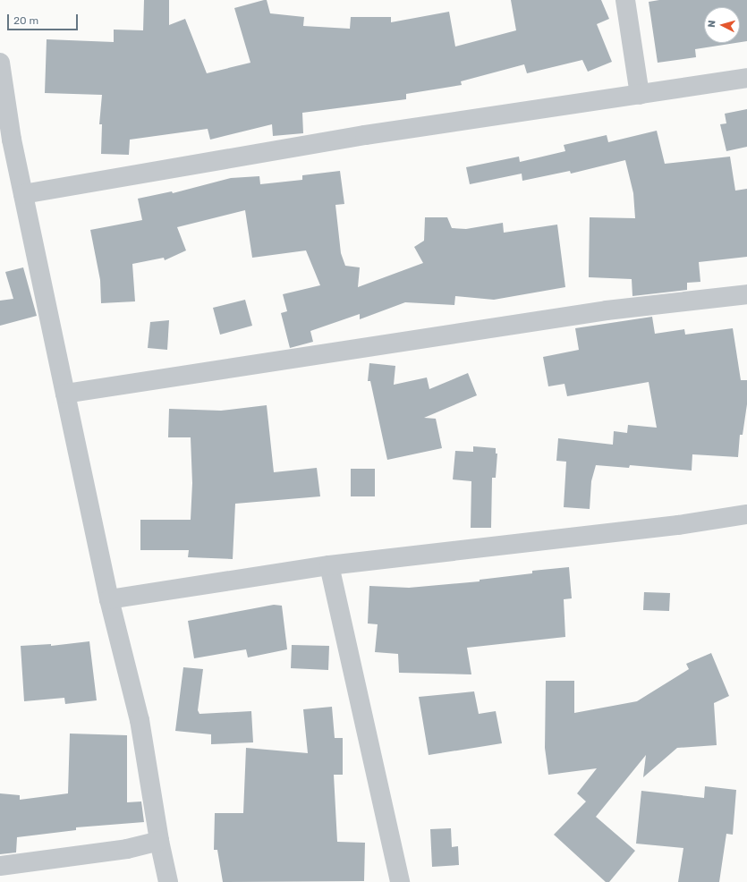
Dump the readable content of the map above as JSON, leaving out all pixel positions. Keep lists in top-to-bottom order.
{
  "scale_bar": "20 m",
  "north": "left"
}
